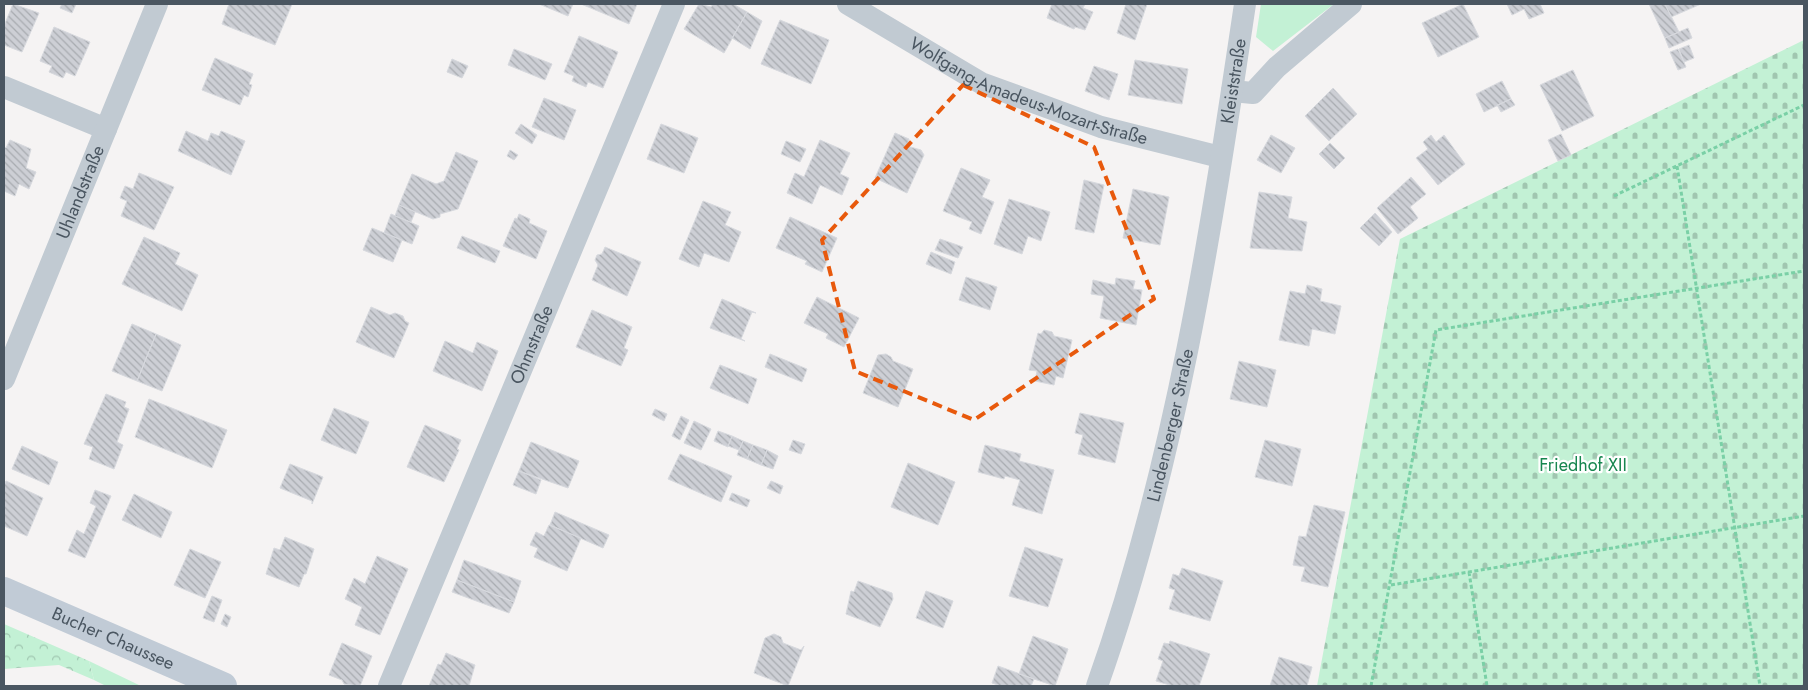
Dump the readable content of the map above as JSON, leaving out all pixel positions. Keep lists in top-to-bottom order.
{
  "streets": {
    "main road": ["Bucher Chaussee"],
    "street": [
      "Kleiststraße",
      "Wolfgang-Amadeus-Mozart-Straße",
      "Uhlandstraße",
      "Ohmstraße",
      "Lindenberger Straße"
    ]
  },
  "crossings": [
    ["Kleiststraße", "Wolfgang-Amadeus-Mozart-Straße"],
    ["Kleiststraße", "Lindenberger Straße"],
    ["Wolfgang-Amadeus-Mozart-Straße", "Lindenberger Straße"]
  ],
  "parks": ["Friedhof XII"]
}
